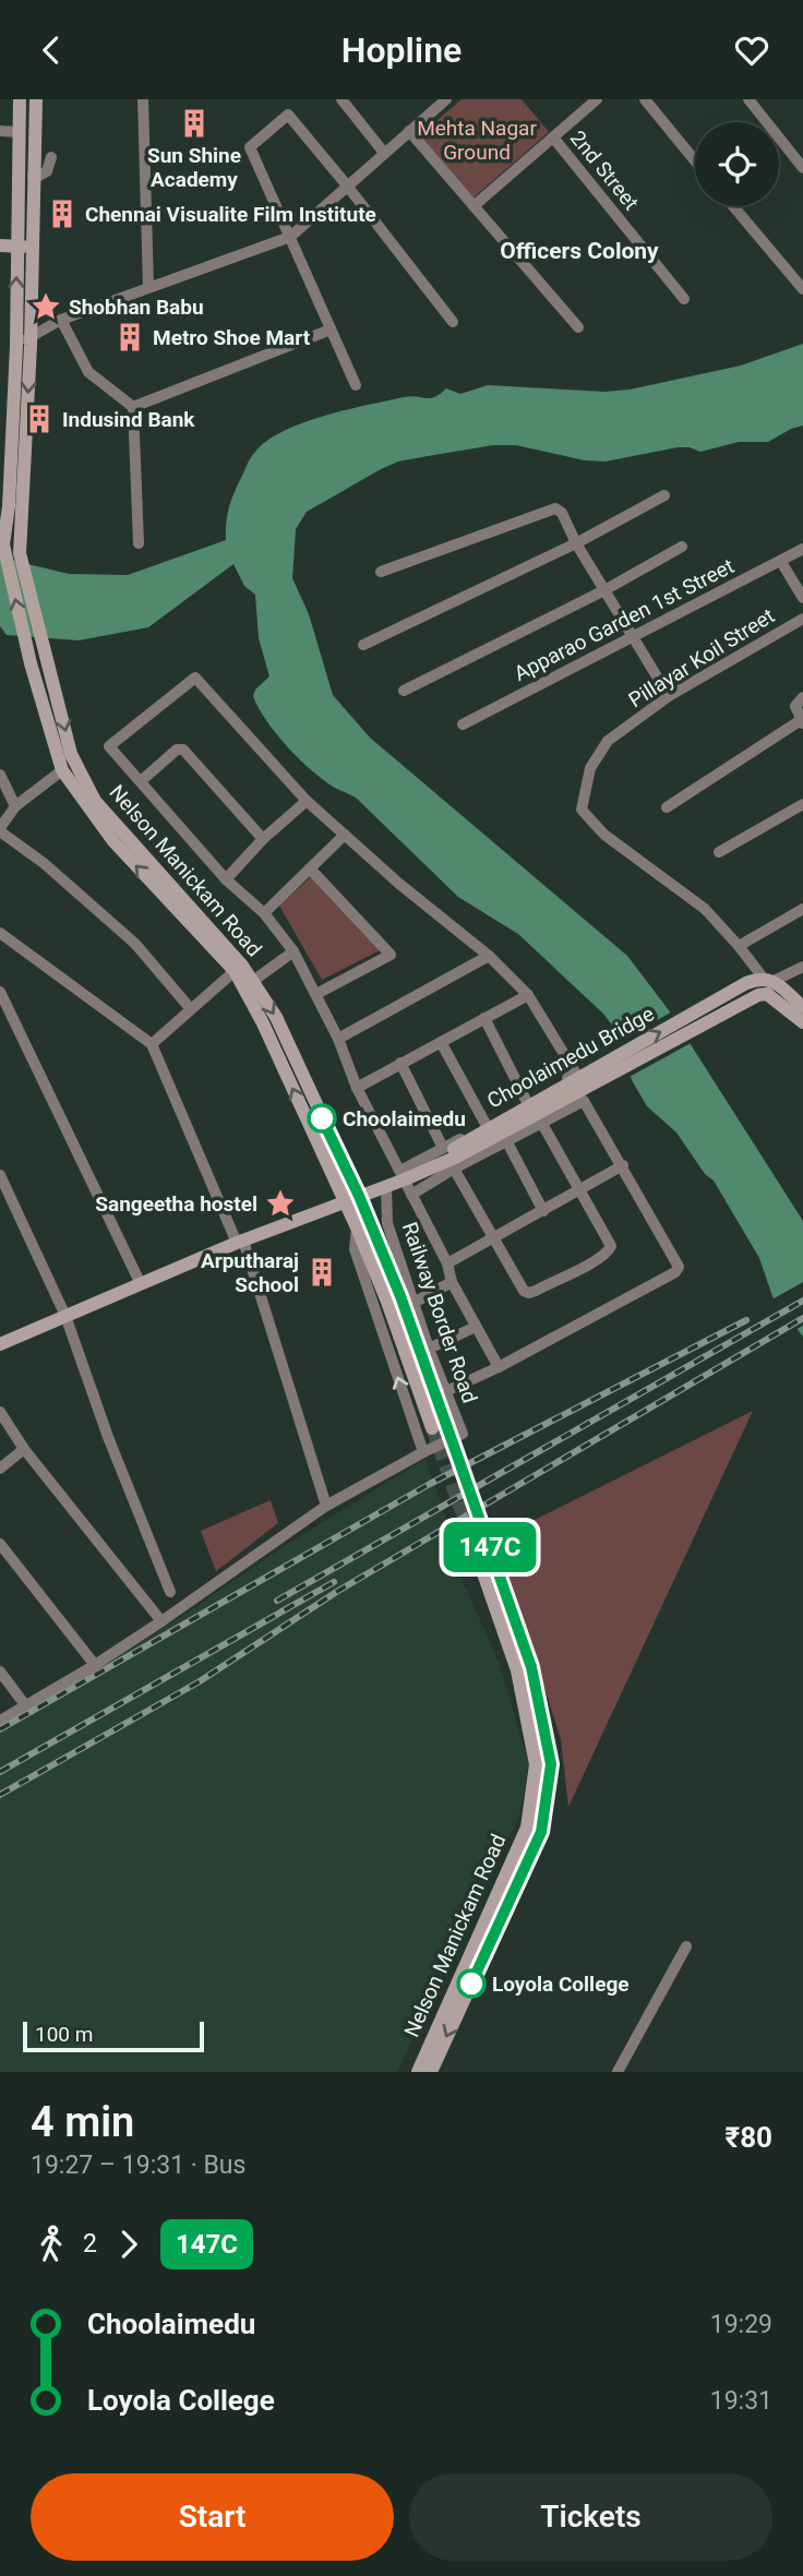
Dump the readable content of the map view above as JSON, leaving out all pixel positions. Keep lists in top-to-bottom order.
{
  "streets": {
    "main road": ["Nelson Manickam Road", "Choolaimedu Bridge"],
    "street": [
      "2nd Street",
      "Apparao Garden 1st Street",
      "Pillayar Koil Street",
      "Railway Border Road"
    ]
  },
  "crossings": [
    ["Nelson Manickam Road", "Choolaimedu Bridge"],
    ["Choolaimedu Bridge", "Railway Border Road"]
  ],
  "districts": ["Officers Colony"],
  "parks": ["Mehta Nagar Ground"],
  "places": {
    "building": [
      "Sun Shine Academy",
      "Chennai Visualite Film Institute",
      "Metro Shoe Mart",
      "Indusind Bank",
      "Arputharaj School"
    ],
    "place": ["Shobhan Babu", "Sangeetha hostel"],
    "other": ["Choolaimedu", "Loyola College"]
  },
  "lines": ["bus line 147C"],
  "scale_bar": "100 m",
  "page": {
    "header": "Hopline",
    "on_map": "147C",
    "scale": "100 m",
    "heading": ["4 min", "19:27 – 19:31 · Bus", "₹80"],
    "legs": ["2", "147C"],
    "list": [
      {
        "name": "Choolaimedu",
        "value": "19:29"
      },
      {
        "name": "Loyola College",
        "value": "19:31"
      }
    ],
    "buttons": ["Start", "Tickets"]
  }
}
